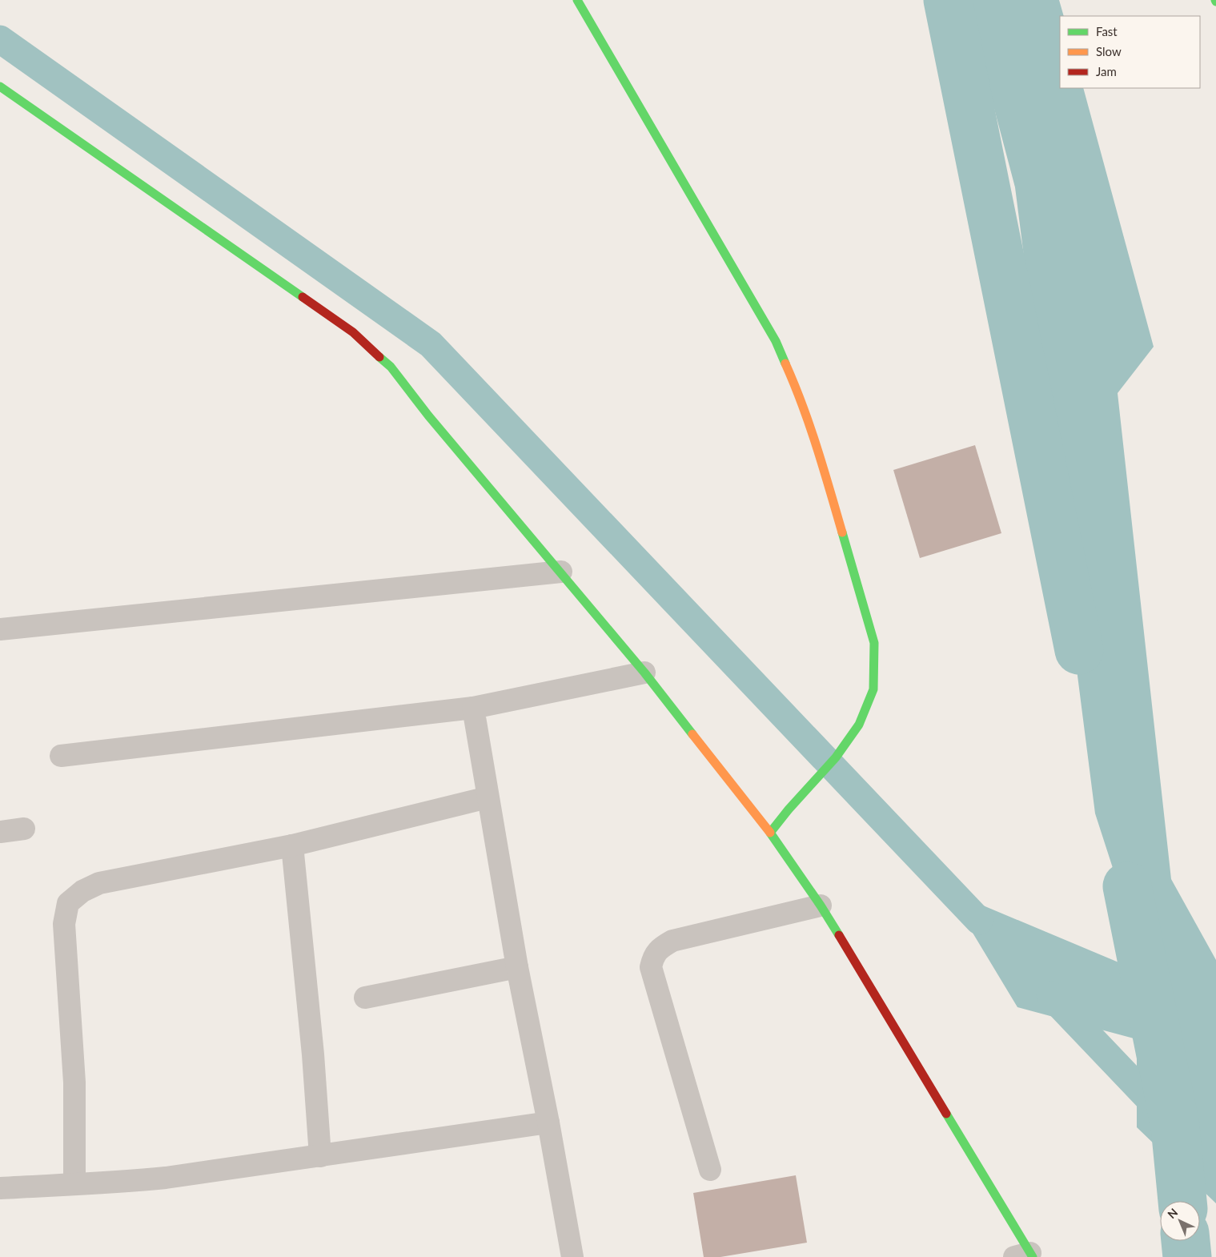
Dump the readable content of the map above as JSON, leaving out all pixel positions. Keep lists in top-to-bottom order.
{
  "legend": ["Fast", "Slow", "Jam"],
  "north": "top left"
}
